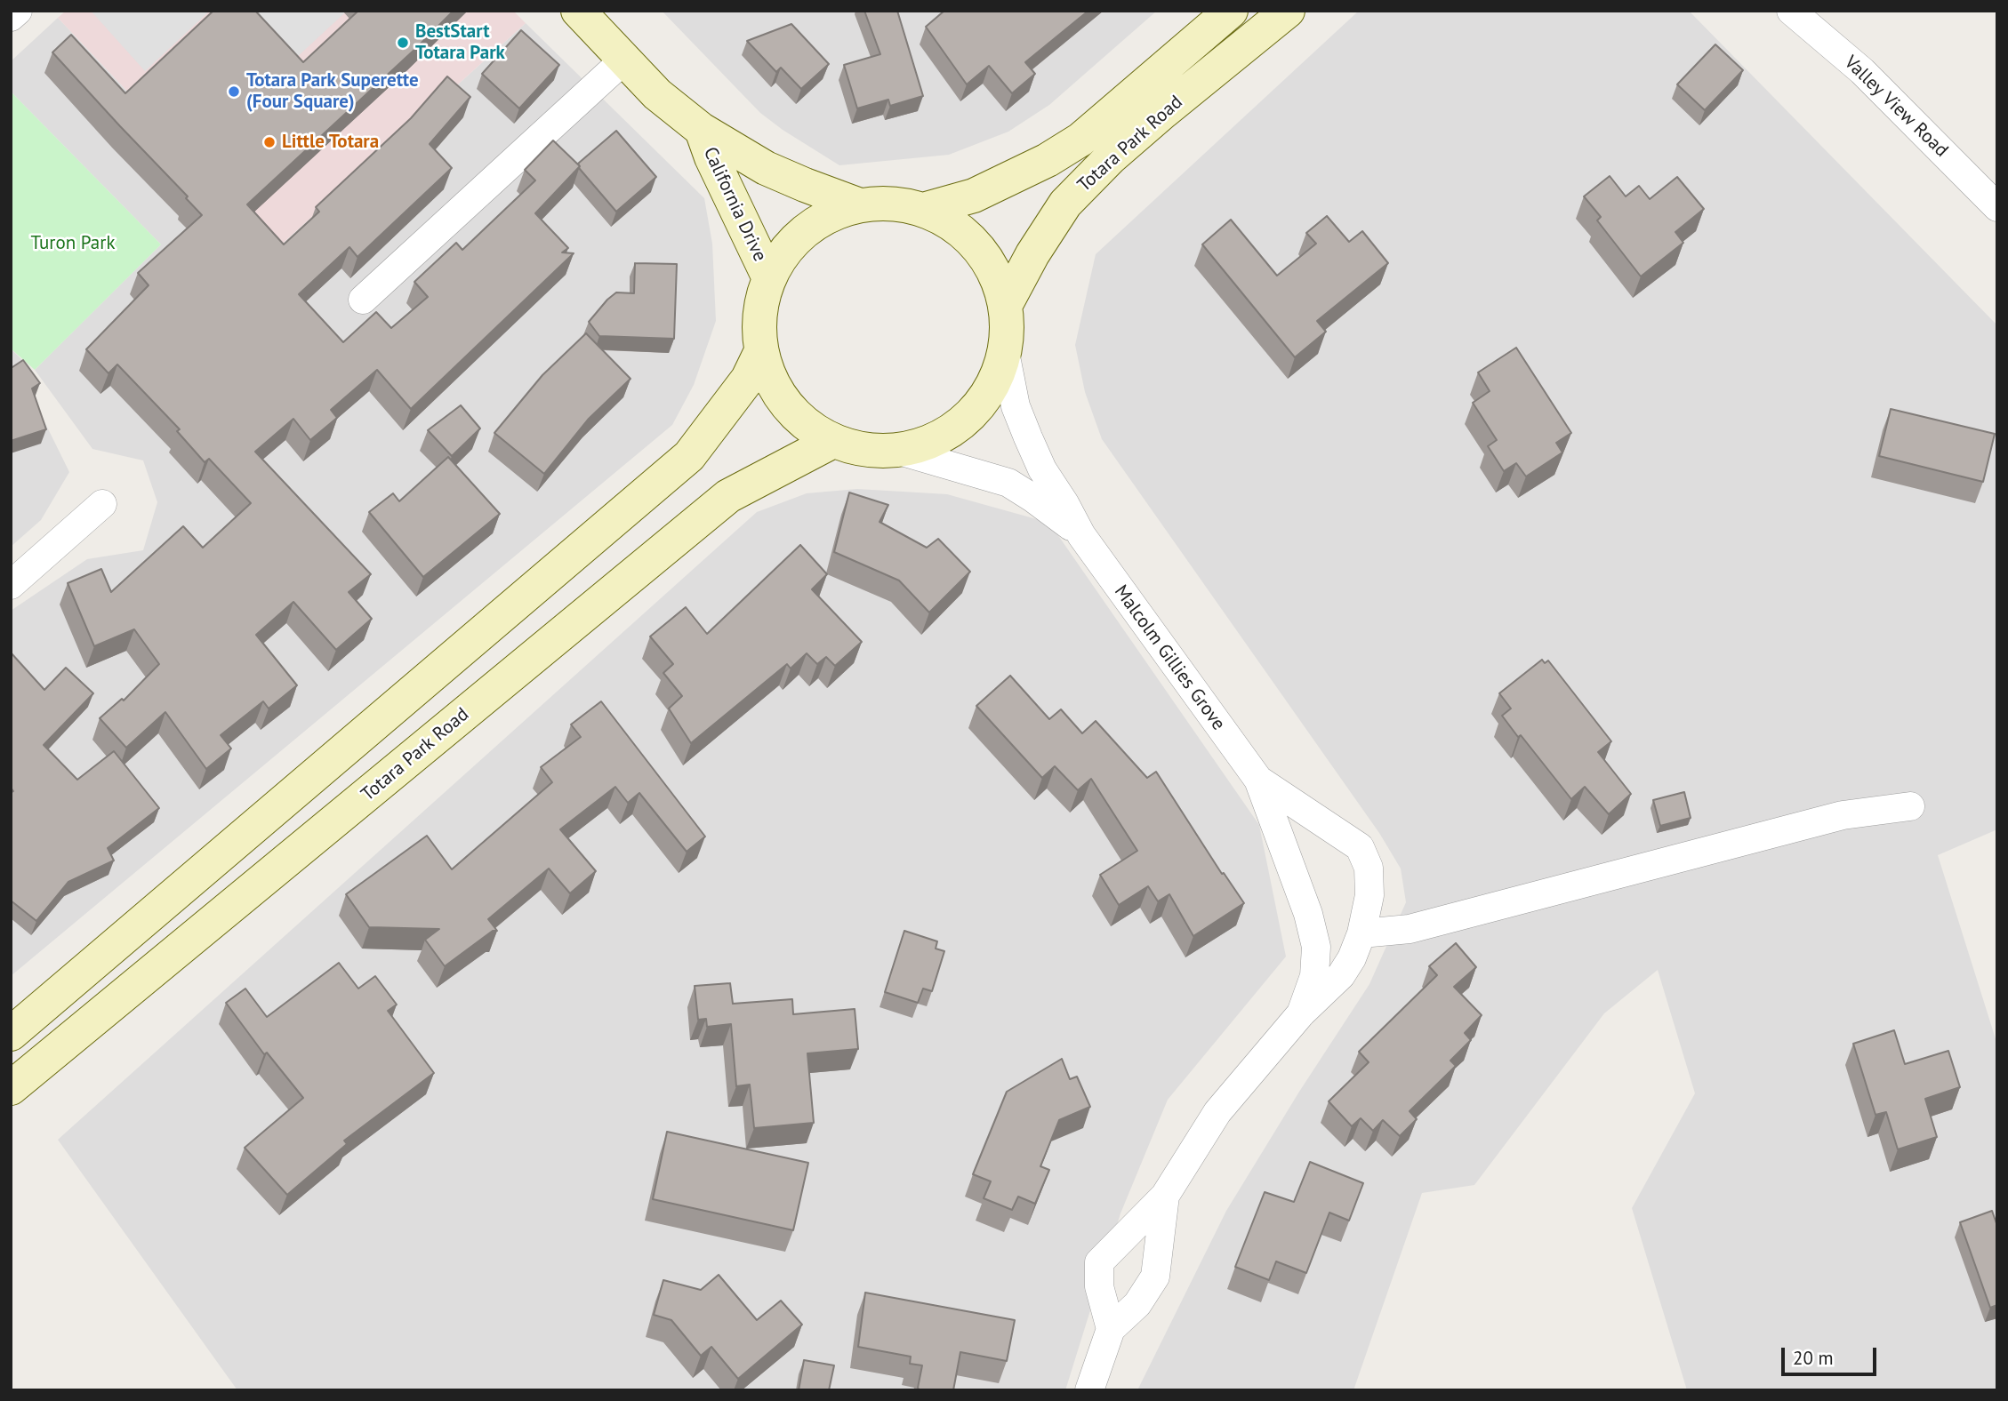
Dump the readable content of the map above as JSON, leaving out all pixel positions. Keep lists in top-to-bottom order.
{
  "streets": {
    "street": [
      "Valley View Road",
      "Totara Park Road",
      "California Drive",
      "Malcolm Gillies Grove"
    ]
  },
  "parks": ["Turon Park"],
  "places": ["BestStart Totara Park", "Totara Park Superette (Four Square)", "Little Totara"],
  "scale_bar": "20 m"
}
